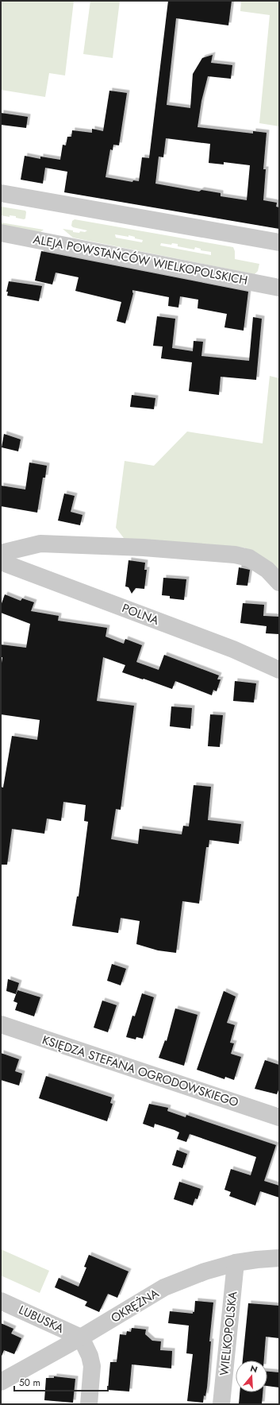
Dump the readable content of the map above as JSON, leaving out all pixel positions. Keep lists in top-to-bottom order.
{
  "streets": {
    "street": [
      "ALEJA POWSTAŃCÓW WIELKOPOLSKICH",
      "POLNA",
      "KSIĘDZA STEFANA OGRODOWSKIEGO",
      "OKRĘŻNA",
      "LUBUSKA",
      "WIELKOPOLSKA"
    ]
  },
  "crossings": [
    ["OKRĘŻNA", "LUBUSKA"],
    ["OKRĘŻNA", "WIELKOPOLSKA"]
  ],
  "scale_bar": "50 m",
  "north": "top"
}
